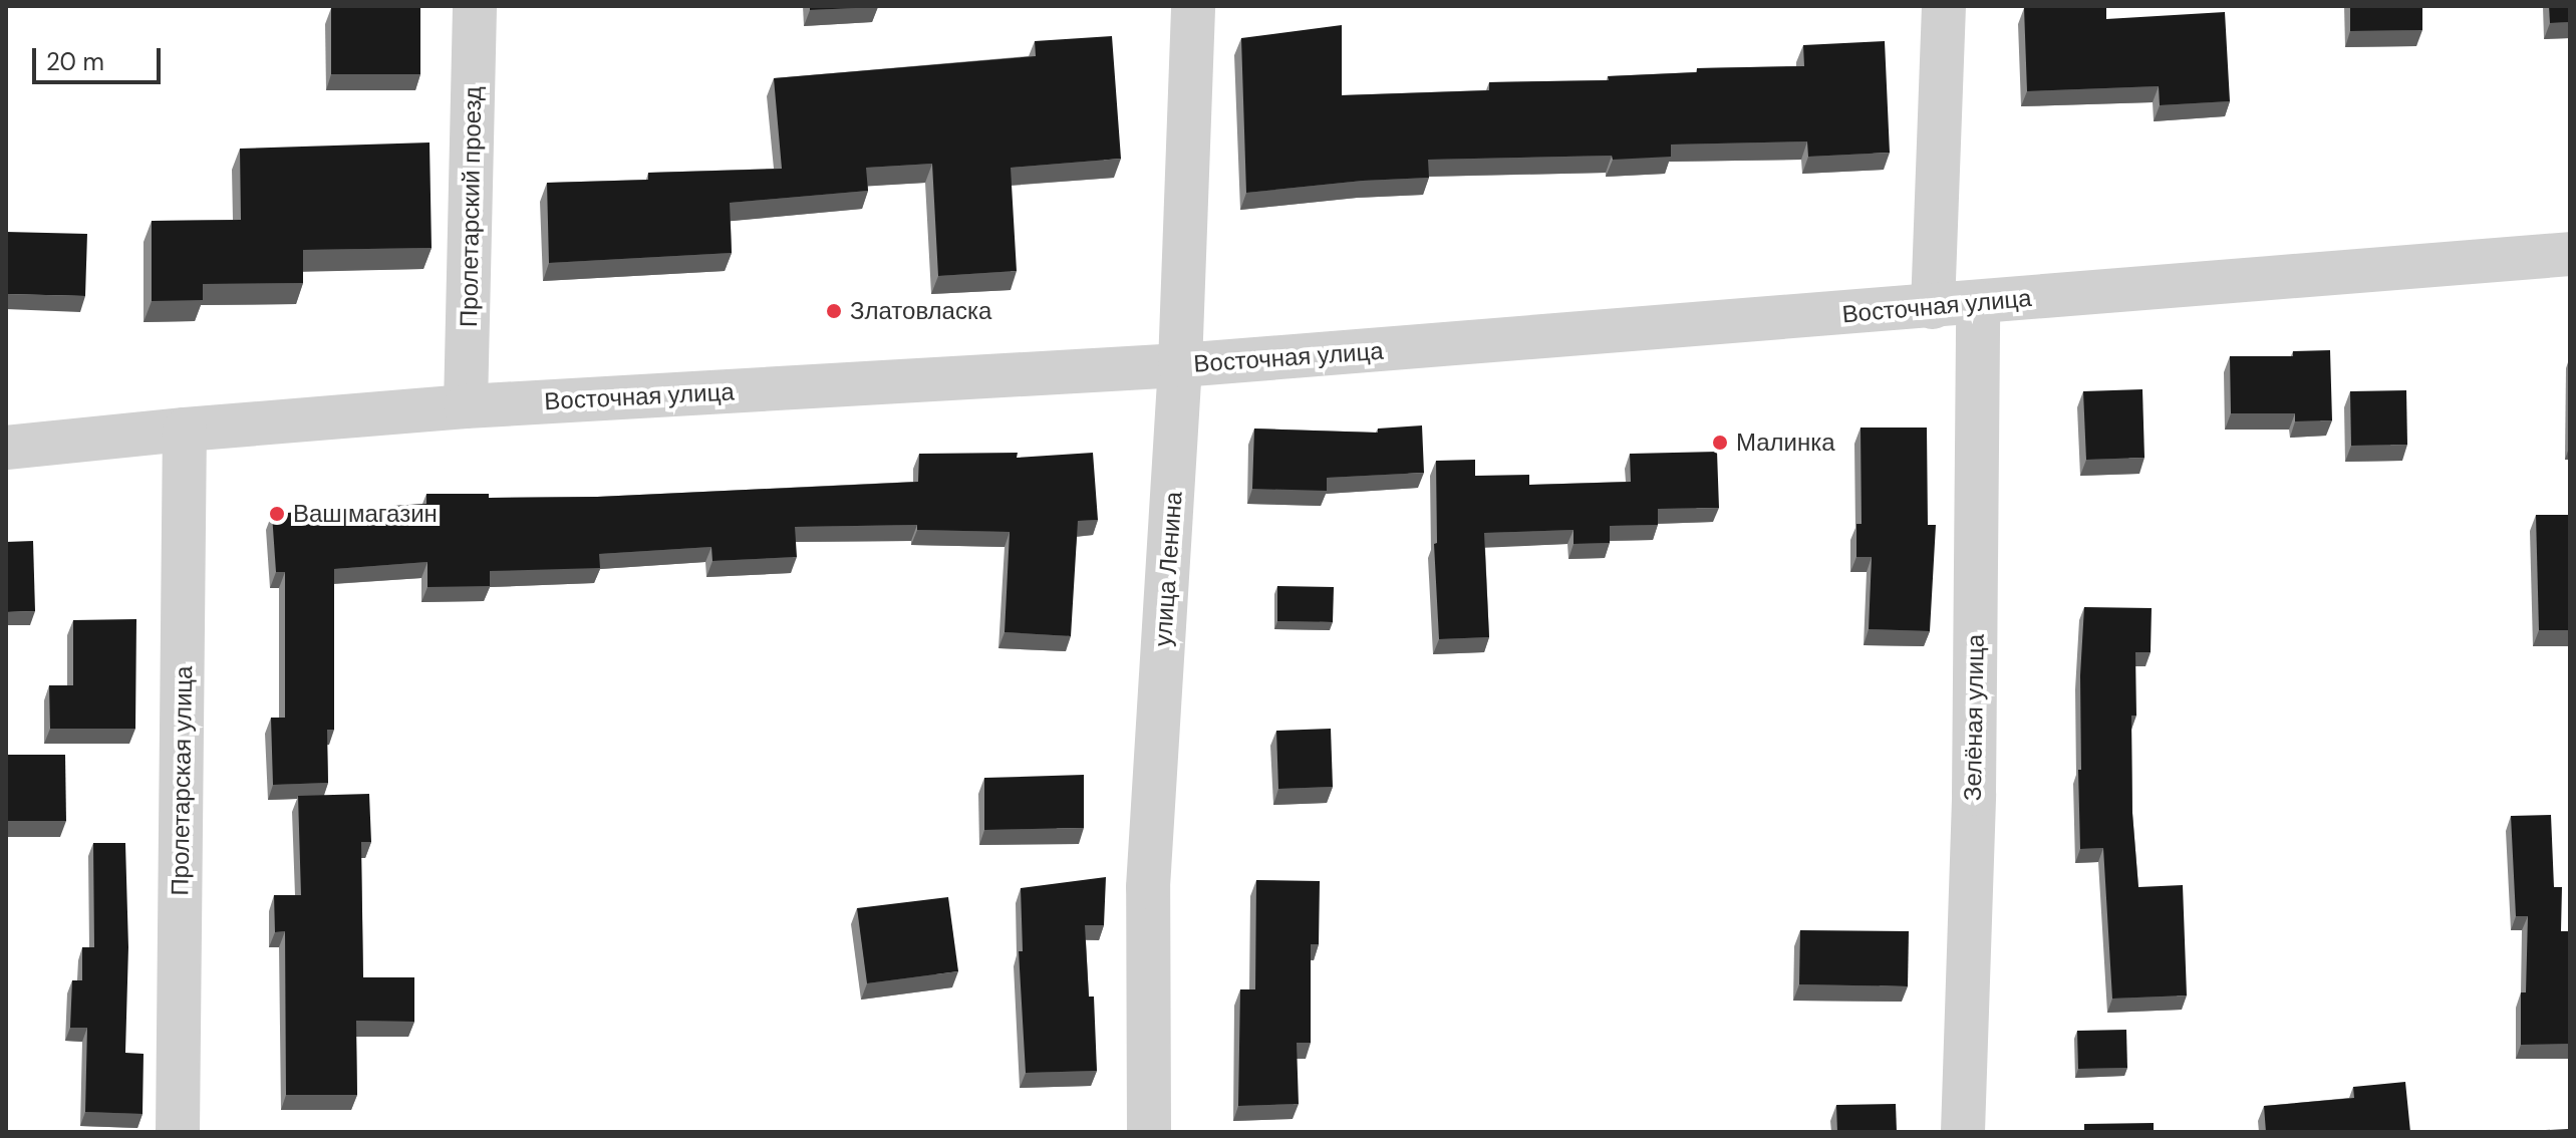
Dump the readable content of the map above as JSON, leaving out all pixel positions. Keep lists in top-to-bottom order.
{
  "streets": {
    "street": [
      "Пролетарский проезд",
      "Восточная улица",
      "улица Ленина",
      "Зелёная улица",
      "Пролетарская улица"
    ]
  },
  "crossings": [
    ["Пролетарский проезд", "Восточная улица"],
    ["Восточная улица", "улица Ленина"],
    ["Восточная улица", "Зелёная улица"],
    ["Восточная улица", "Пролетарская улица"]
  ],
  "places": ["Златовласка", "Малинка", "Ваш магазин"],
  "scale_bar": "20 m"
}
